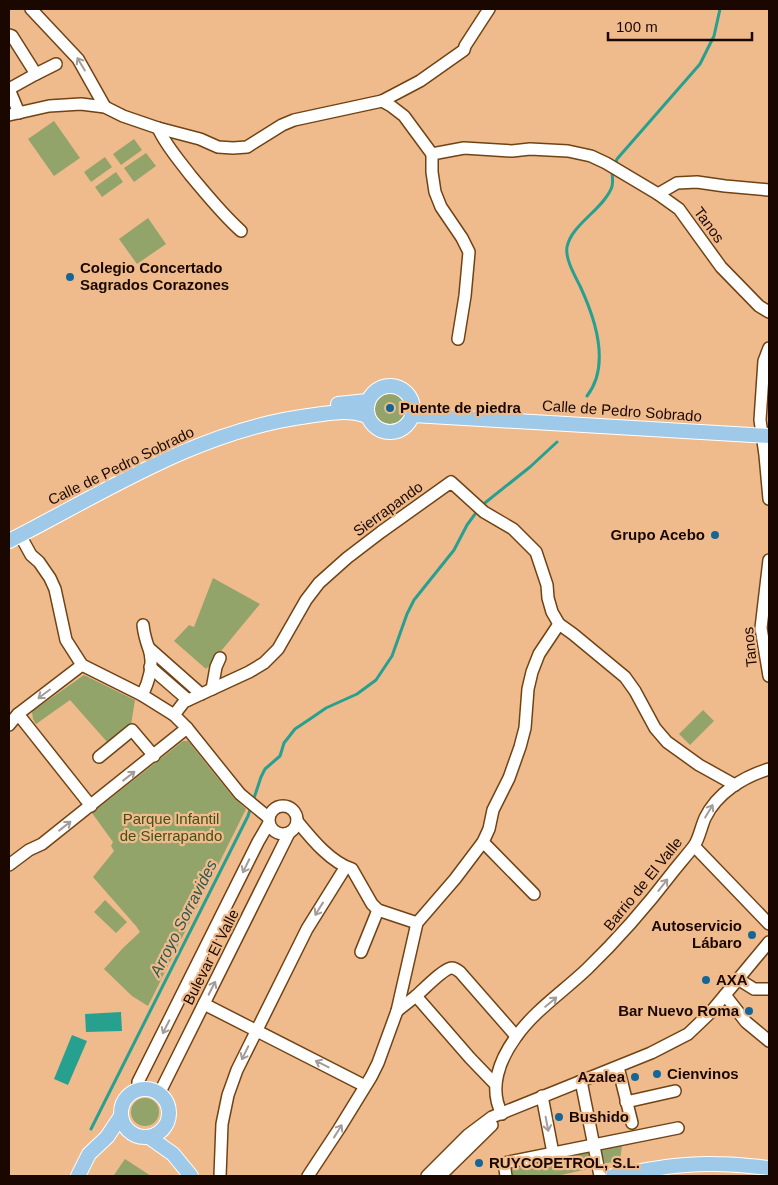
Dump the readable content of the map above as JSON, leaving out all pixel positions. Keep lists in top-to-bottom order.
{
  "streets": {
    "main road": ["Calle de Pedro Sobrado"],
    "street": [
      "Tanos",
      "Sierrapando",
      "Barrio de El Valle",
      "Bulevar El Valle"
    ]
  },
  "one_way": ["Barrio de El Valle"],
  "water": ["Arroyo Sorravides"],
  "parks": ["Parque Infantil de Sierrapando"],
  "places": [
    "Colegio Concertado Sagrados Corazones",
    "Puente de piedra",
    "Grupo Acebo",
    "Autoservicio Lábaro",
    "AXA",
    "Bar Nuevo Roma",
    "Cienvinos",
    "Azalea",
    "Bushido",
    "RUYCOPETROL, S.L."
  ],
  "scale_bar": "100 m"
}
